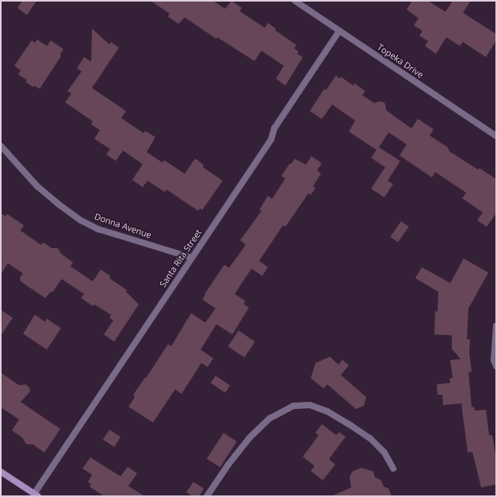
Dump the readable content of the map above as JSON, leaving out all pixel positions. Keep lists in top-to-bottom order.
{
  "streets": {
    "street": ["Topeka Drive", "Donna Avenue", "Santa Rita Street"]
  },
  "crossings": [
    ["Topeka Drive", "Santa Rita Street"],
    ["Donna Avenue", "Santa Rita Street"]
  ]
}
